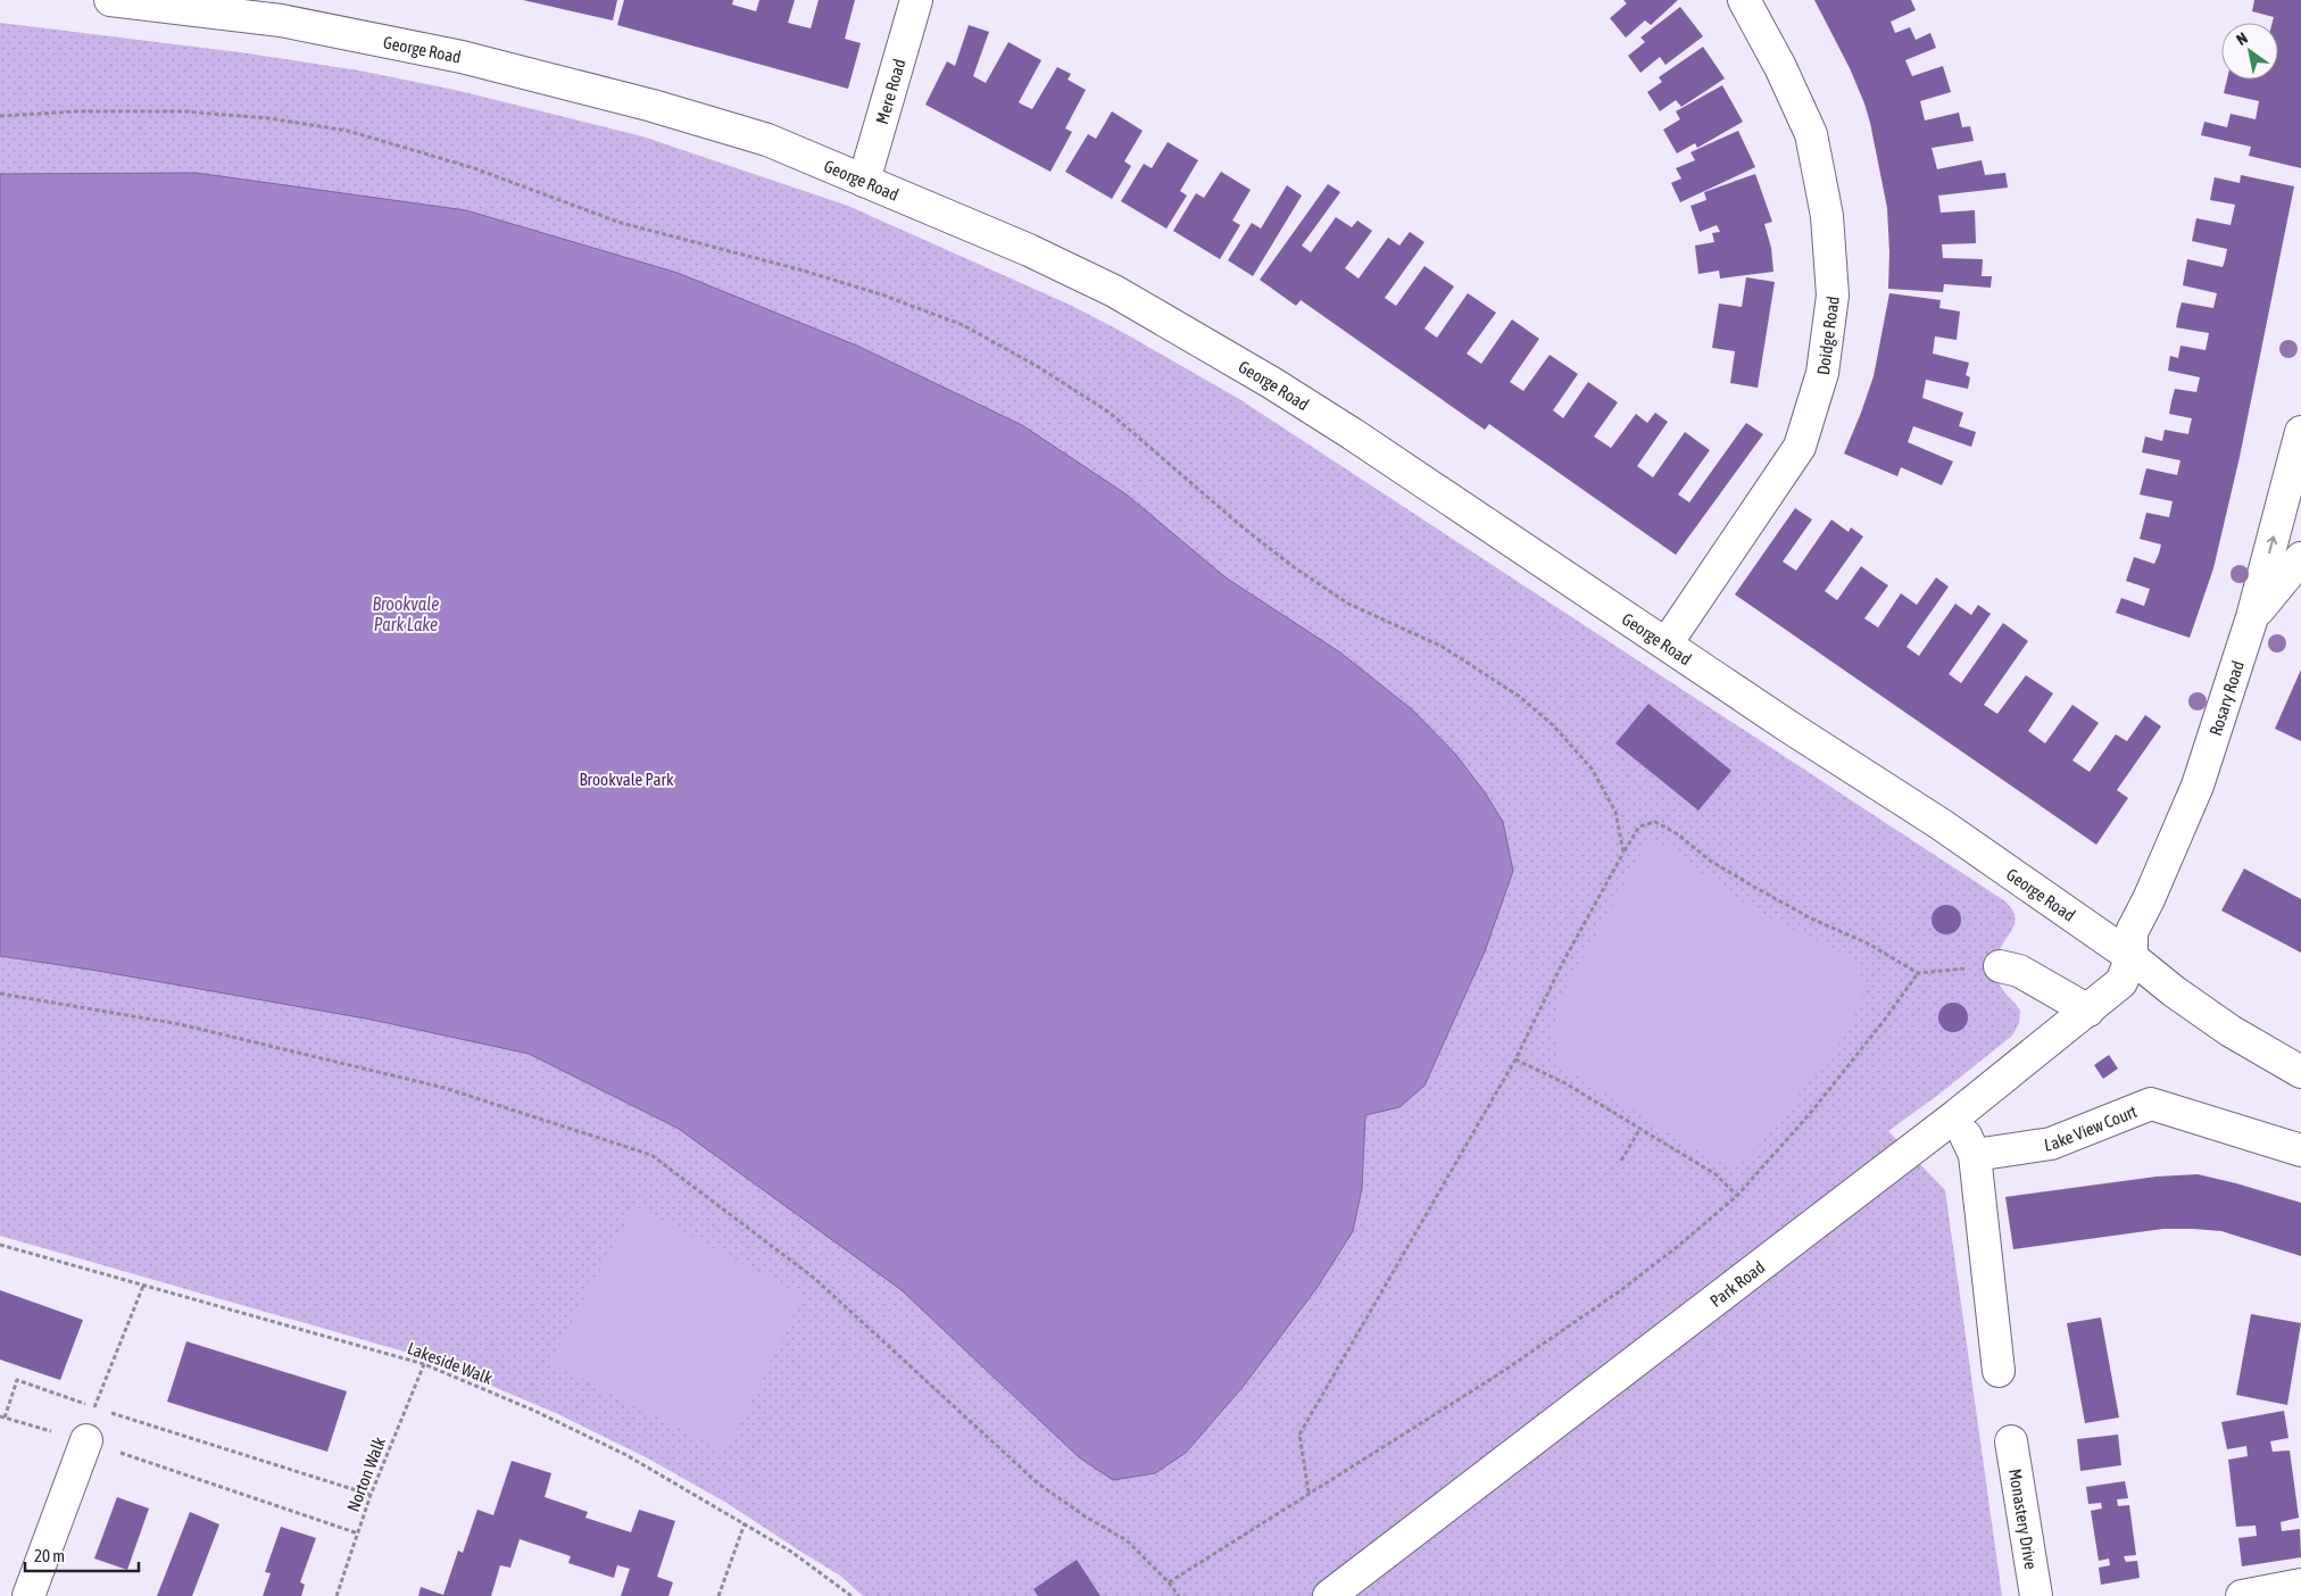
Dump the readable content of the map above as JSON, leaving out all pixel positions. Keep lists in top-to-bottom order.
{
  "streets": {
    "street": [
      "George Road",
      "Mere Road",
      "Doidge Road",
      "Rosary Road",
      "Lake View Court",
      "Park Road",
      "Monastery Drive"
    ],
    "path": ["Lakeside Walk", "Norton Walk"]
  },
  "crossings": [
    ["George Road", "Mere Road"],
    ["George Road", "Doidge Road"],
    ["George Road", "Rosary Road"],
    ["George Road", "Park Road"],
    ["Rosary Road", "Park Road"],
    ["Lakeside Walk", "Norton Walk"]
  ],
  "water": ["Brookvale Park Lake"],
  "parks": ["Brookvale Park"],
  "scale_bar": "20 m",
  "north": "top left"
}
